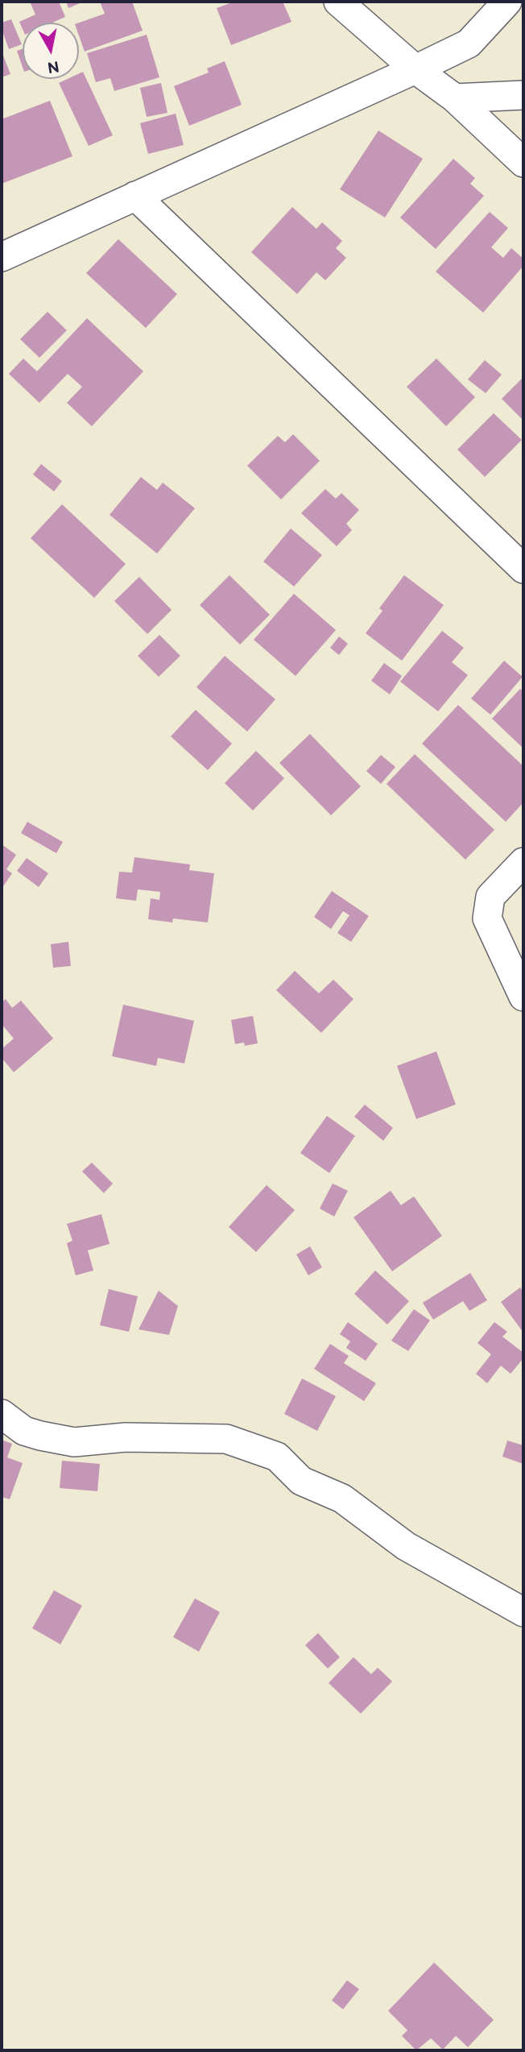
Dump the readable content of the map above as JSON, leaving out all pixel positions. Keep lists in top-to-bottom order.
{
  "north": "bottom"
}
